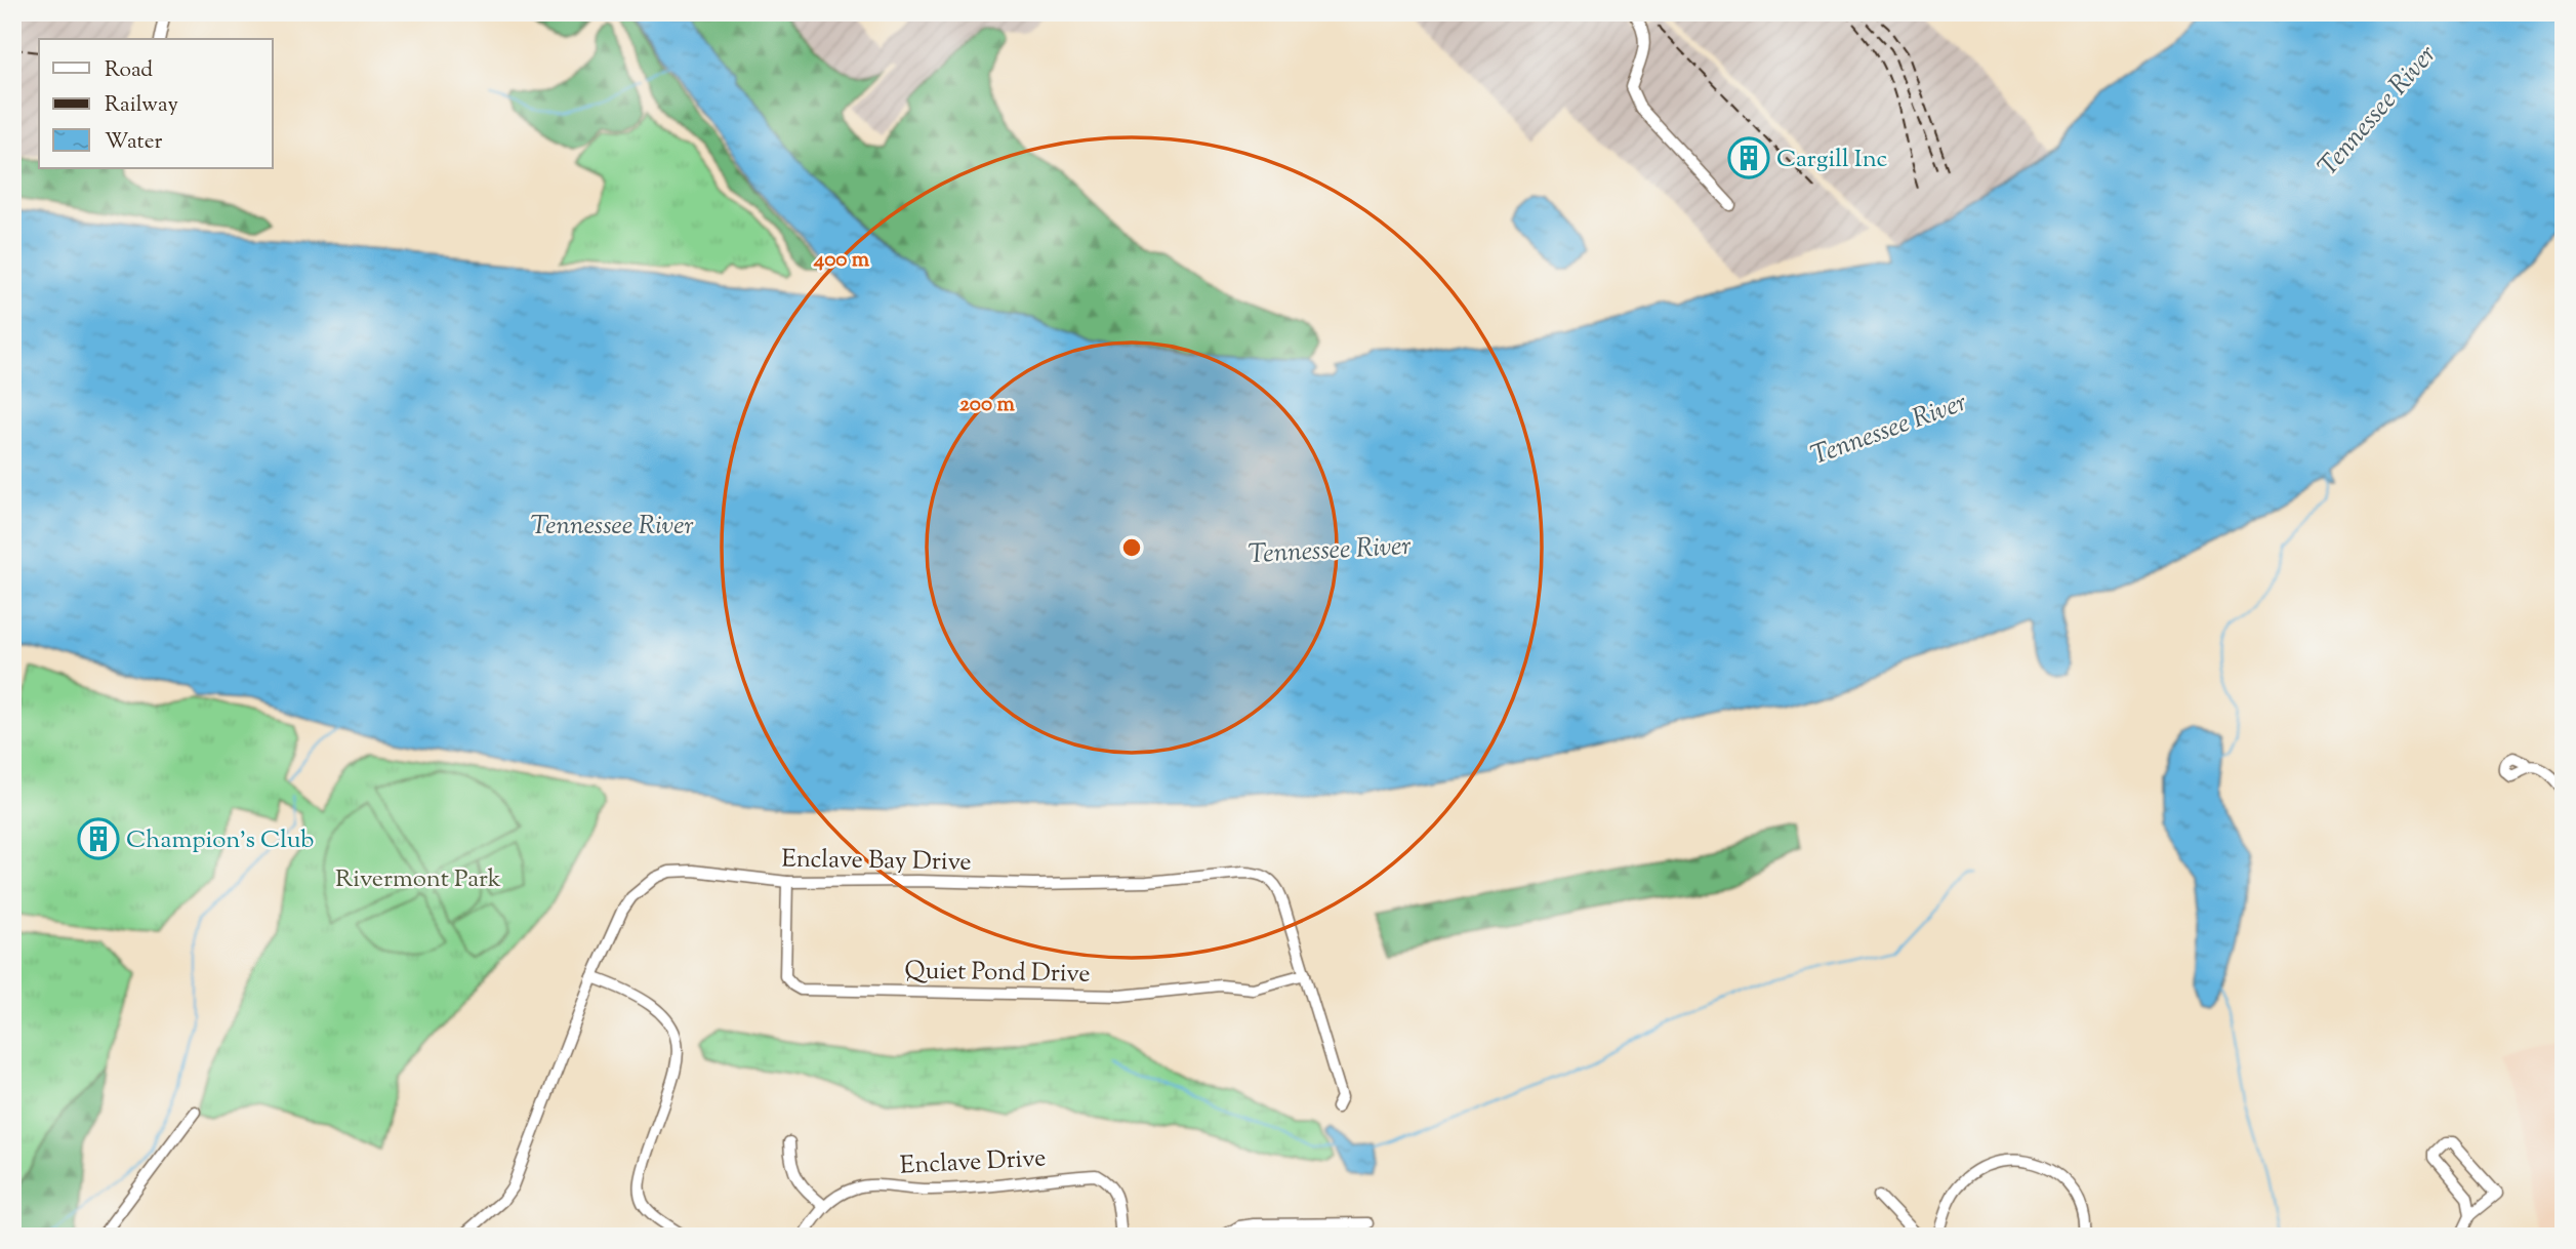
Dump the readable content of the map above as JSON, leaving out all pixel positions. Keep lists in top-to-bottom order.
{
  "streets": {
    "street": ["Enclave Bay Drive", "Quiet Pond Drive", "Enclave Drive"]
  },
  "crossings": [
    ["Enclave Bay Drive", "Quiet Pond Drive"]
  ],
  "water": ["Tennessee River"],
  "parks": ["Rivermont Park"],
  "places": {
    "building": ["Cargill Inc", "Champion's Club"]
  },
  "legend": ["Road", "Railway", "Water"],
  "rings": ["400 m", "200 m"]
}
